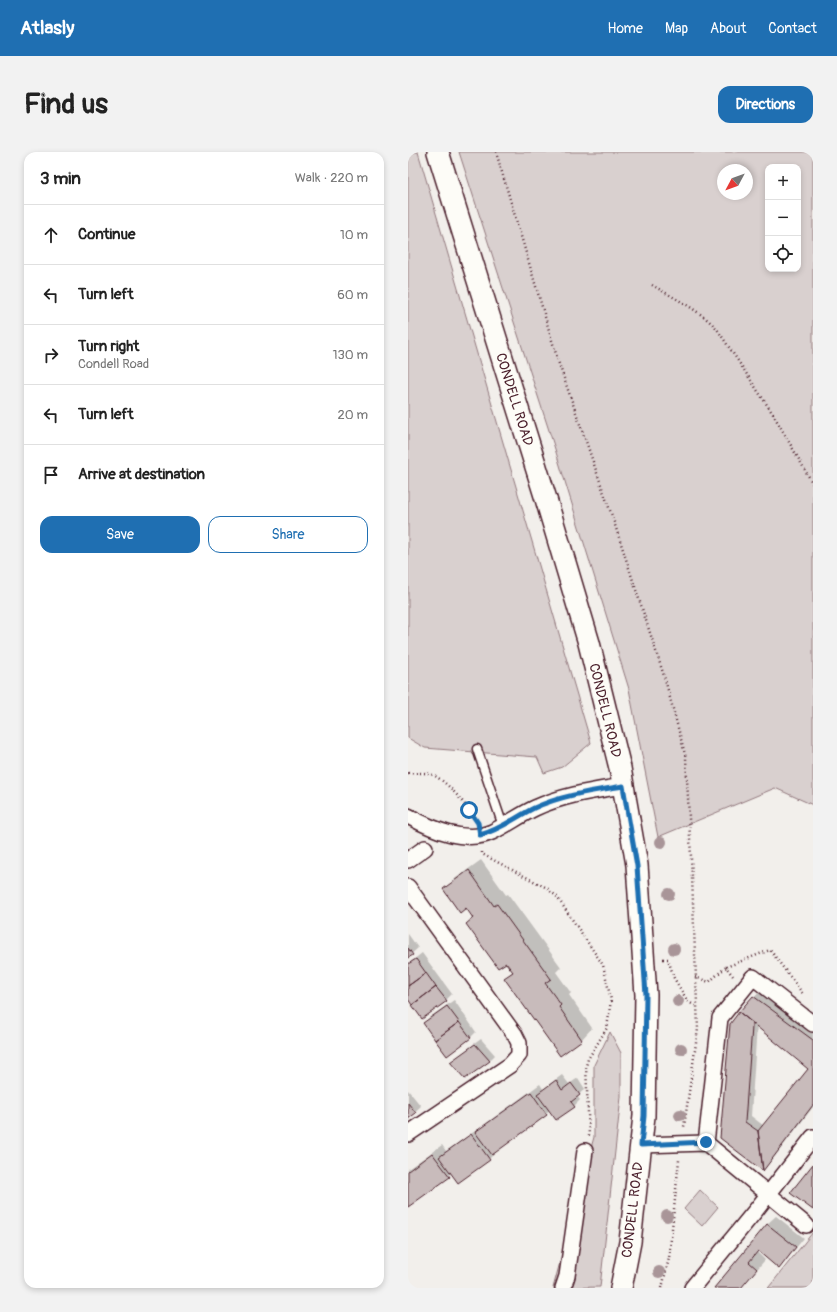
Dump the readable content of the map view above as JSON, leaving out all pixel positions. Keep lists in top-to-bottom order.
{
  "streets": {
    "main road": ["CONDELL ROAD"]
  },
  "north": "bottom left",
  "page": {
    "header": "Atlasly",
    "nav": [
      "Home",
      "Map",
      "About",
      "Contact"
    ],
    "buttons": [
      "Directions",
      ["Save", "Share"]
    ],
    "title": "Find us",
    "heading": ["3 min", "Walk · 220 m"],
    "map_buttons": ["+", "−"],
    "list": [
      ["Continue", "10 m"],
      ["Turn left", "60 m"],
      ["Turn right", "Condell Road", "130 m"],
      ["Turn left", "20 m"],
      "Arrive at destination"
    ]
  }
}
